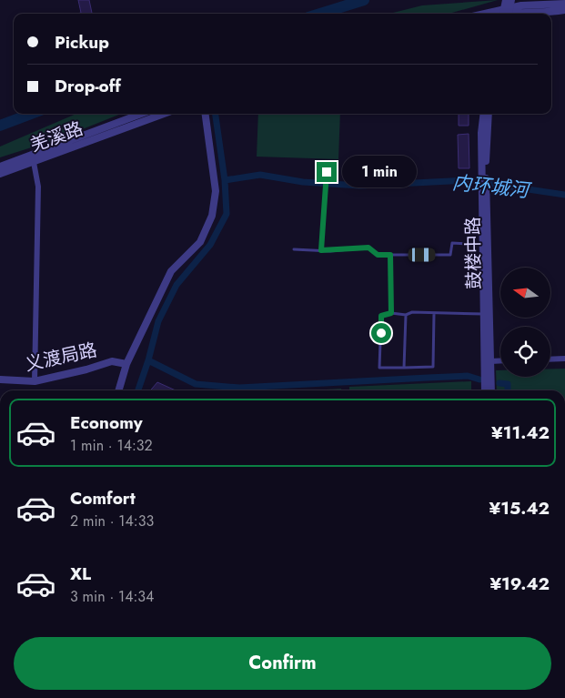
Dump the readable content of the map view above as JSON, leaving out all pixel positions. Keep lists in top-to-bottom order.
{
  "streets": {
    "street": ["羌溪路", "鼓楼中路", "义渡局路"]
  },
  "water": ["内环城河"],
  "north": "left",
  "page": {
    "banner": ["Pickup", "Drop-off"],
    "bubble": "1 min",
    "list": [
      {
        "name": "Economy",
        "note": "1 min · 14:32",
        "value": "¥11.42"
      },
      {
        "name": "Comfort",
        "note": "2 min · 14:33",
        "value": "¥15.42"
      },
      {
        "name": "XL",
        "note": "3 min · 14:34",
        "value": "¥19.42"
      }
    ],
    "buttons": "Confirm"
  }
}
